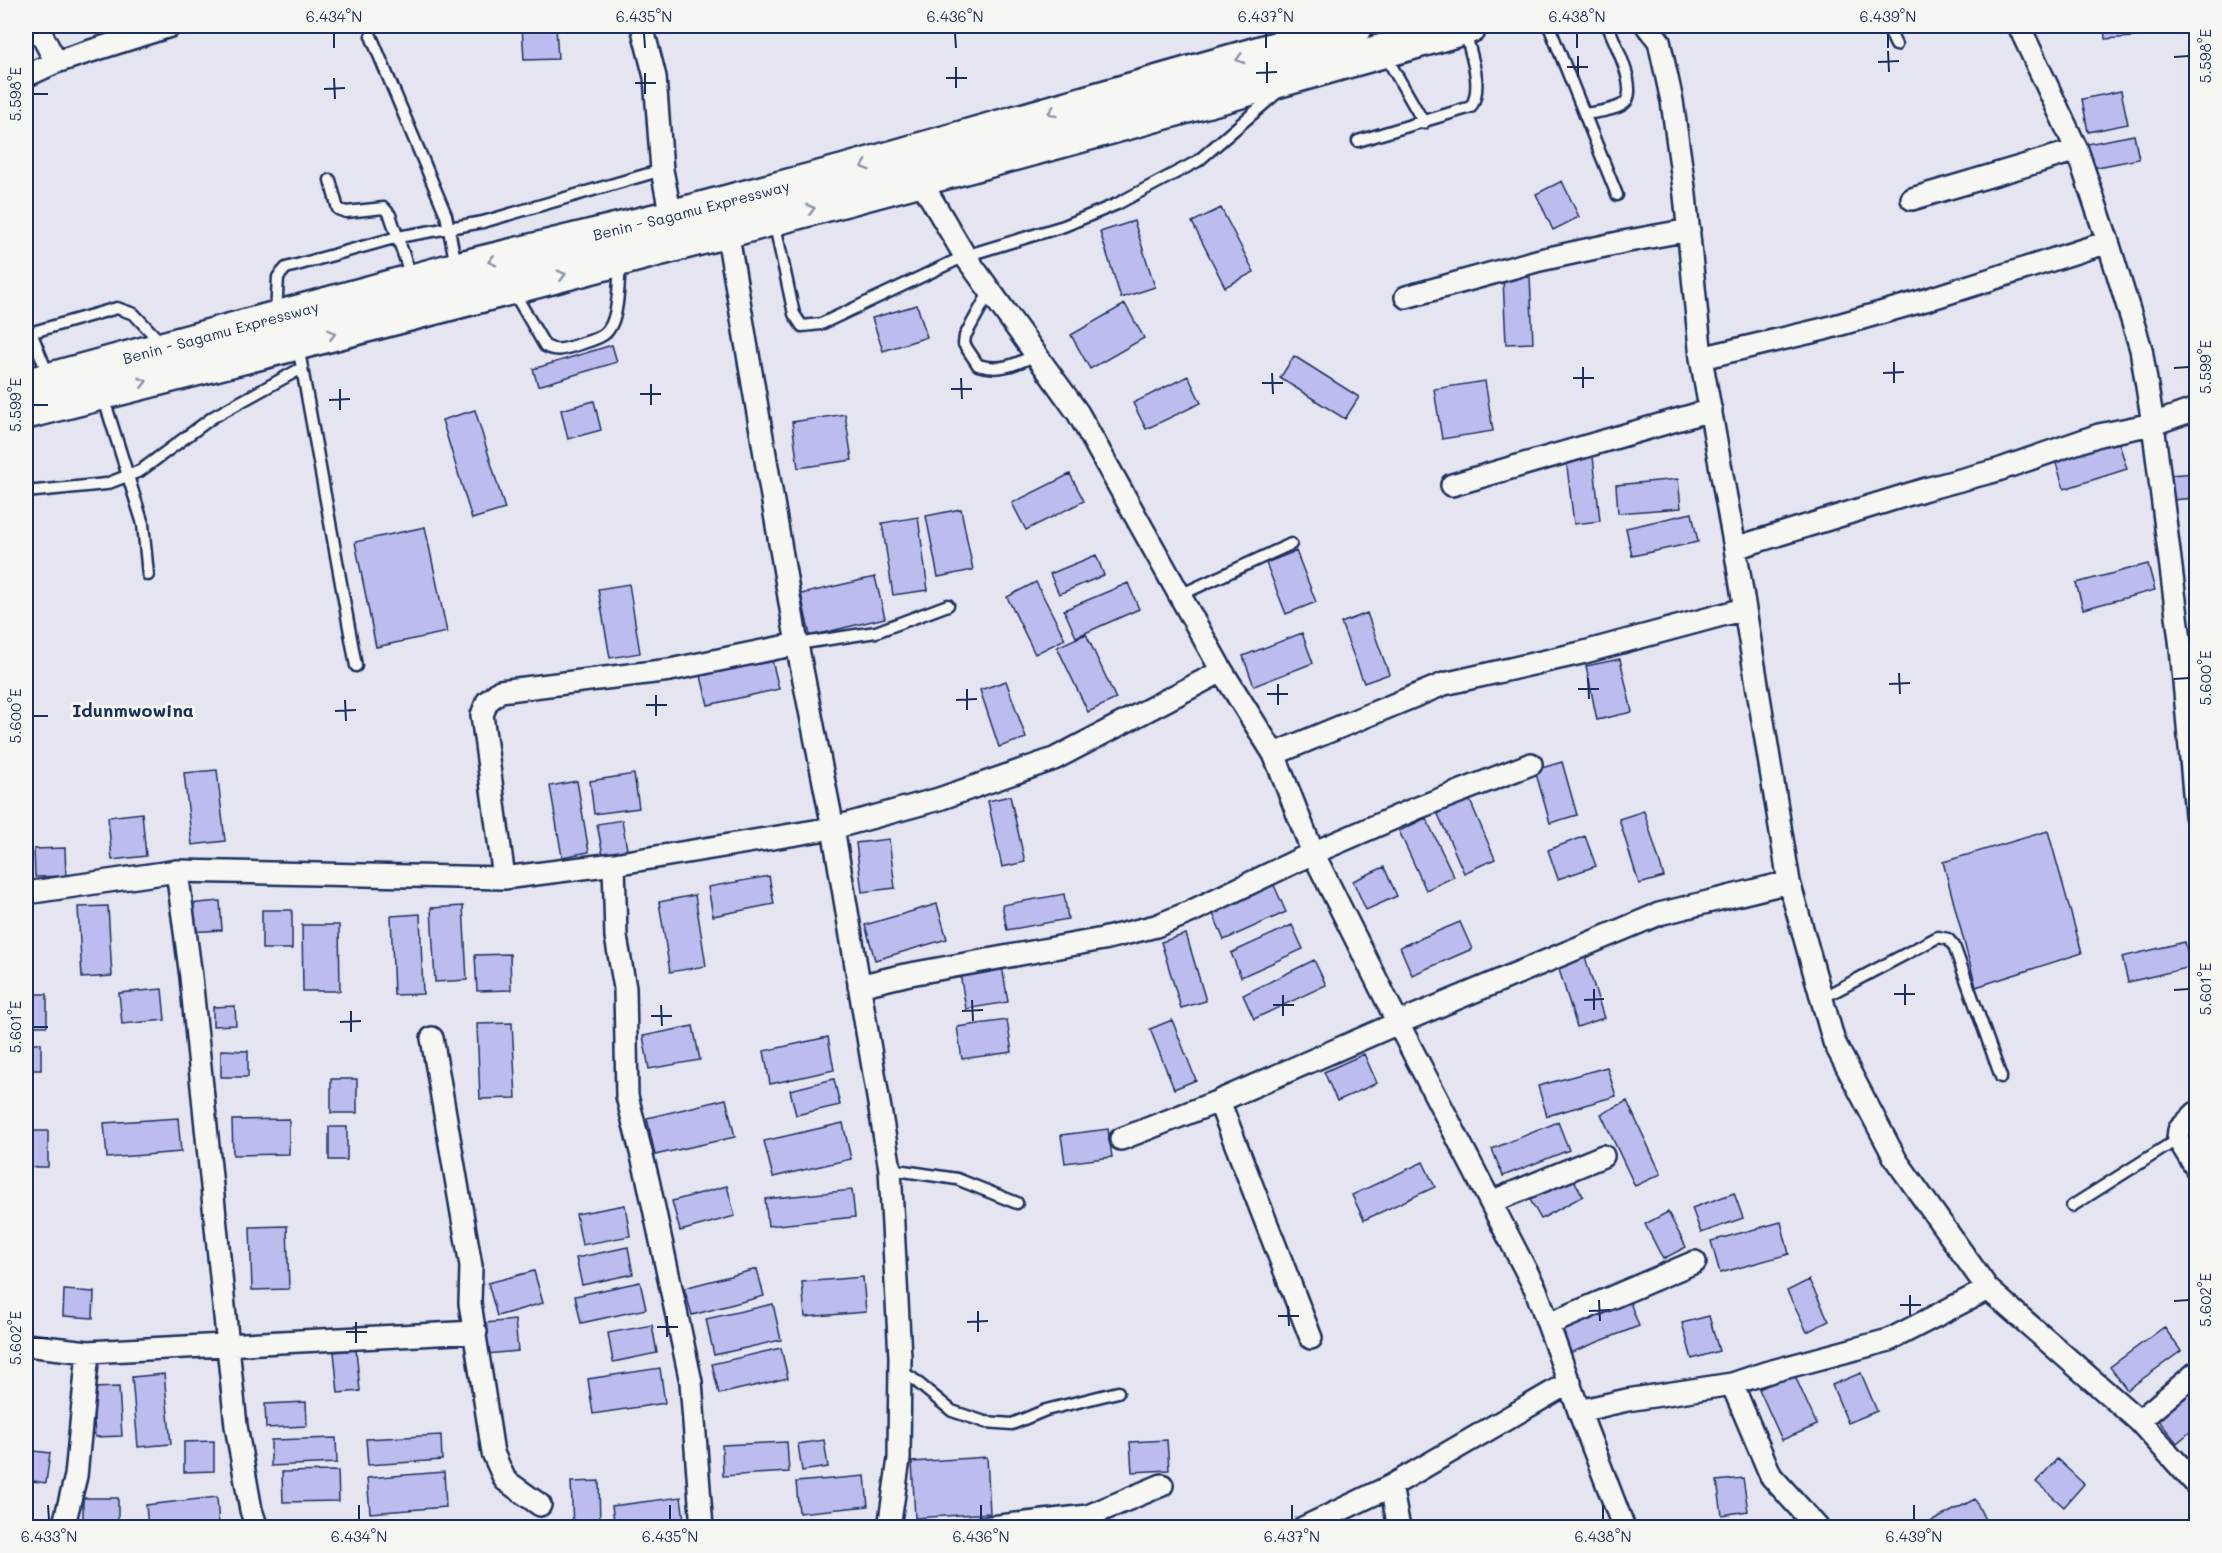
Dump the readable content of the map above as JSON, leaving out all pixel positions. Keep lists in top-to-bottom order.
{
  "streets": {
    "highway": ["Benin - Sagamu Expressway"]
  },
  "districts": ["Idunmwowina"],
  "coordinates": [
    "6.434°N",
    "6.435°N",
    "6.436°N",
    "6.437°N",
    "6.438°N",
    "6.439°N",
    "5.598°E",
    "5.599°E",
    "5.600°E",
    "5.601°E",
    "5.602°E",
    "6.433°N"
  ]
}
